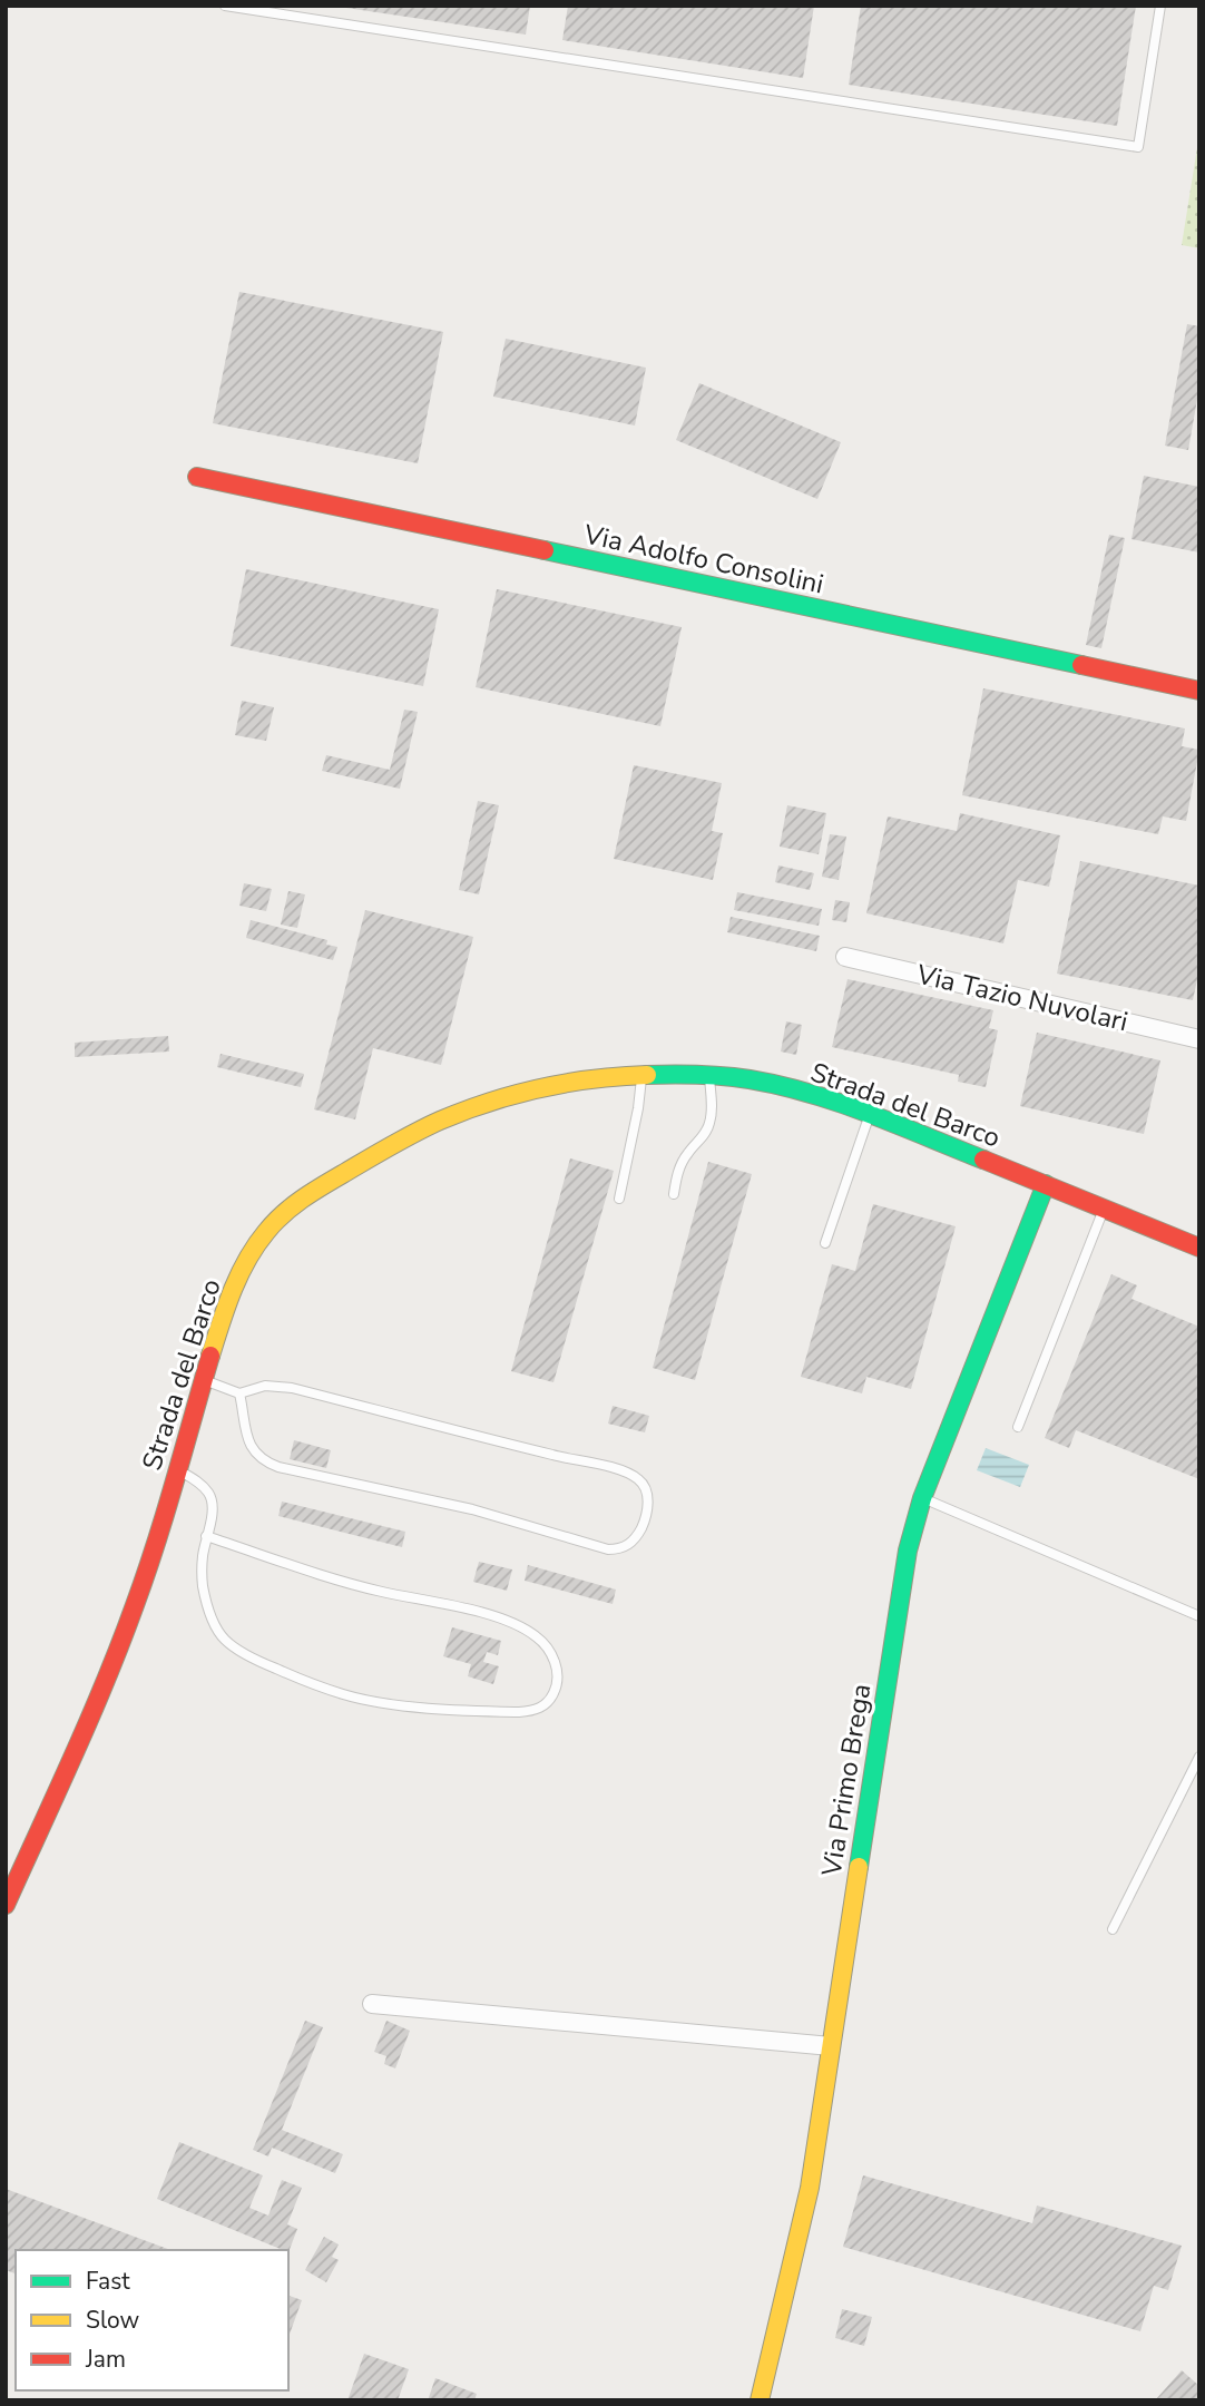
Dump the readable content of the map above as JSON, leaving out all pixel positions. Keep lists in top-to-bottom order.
{
  "streets": {
    "street": [
      "Via Adolfo Consolini",
      "Via Tazio Nuvolari",
      "Strada del Barco",
      "Via Primo Brega"
    ]
  },
  "crossings": [
    ["Strada del Barco", "Via Primo Brega"]
  ],
  "legend": ["Fast", "Slow", "Jam"]
}
